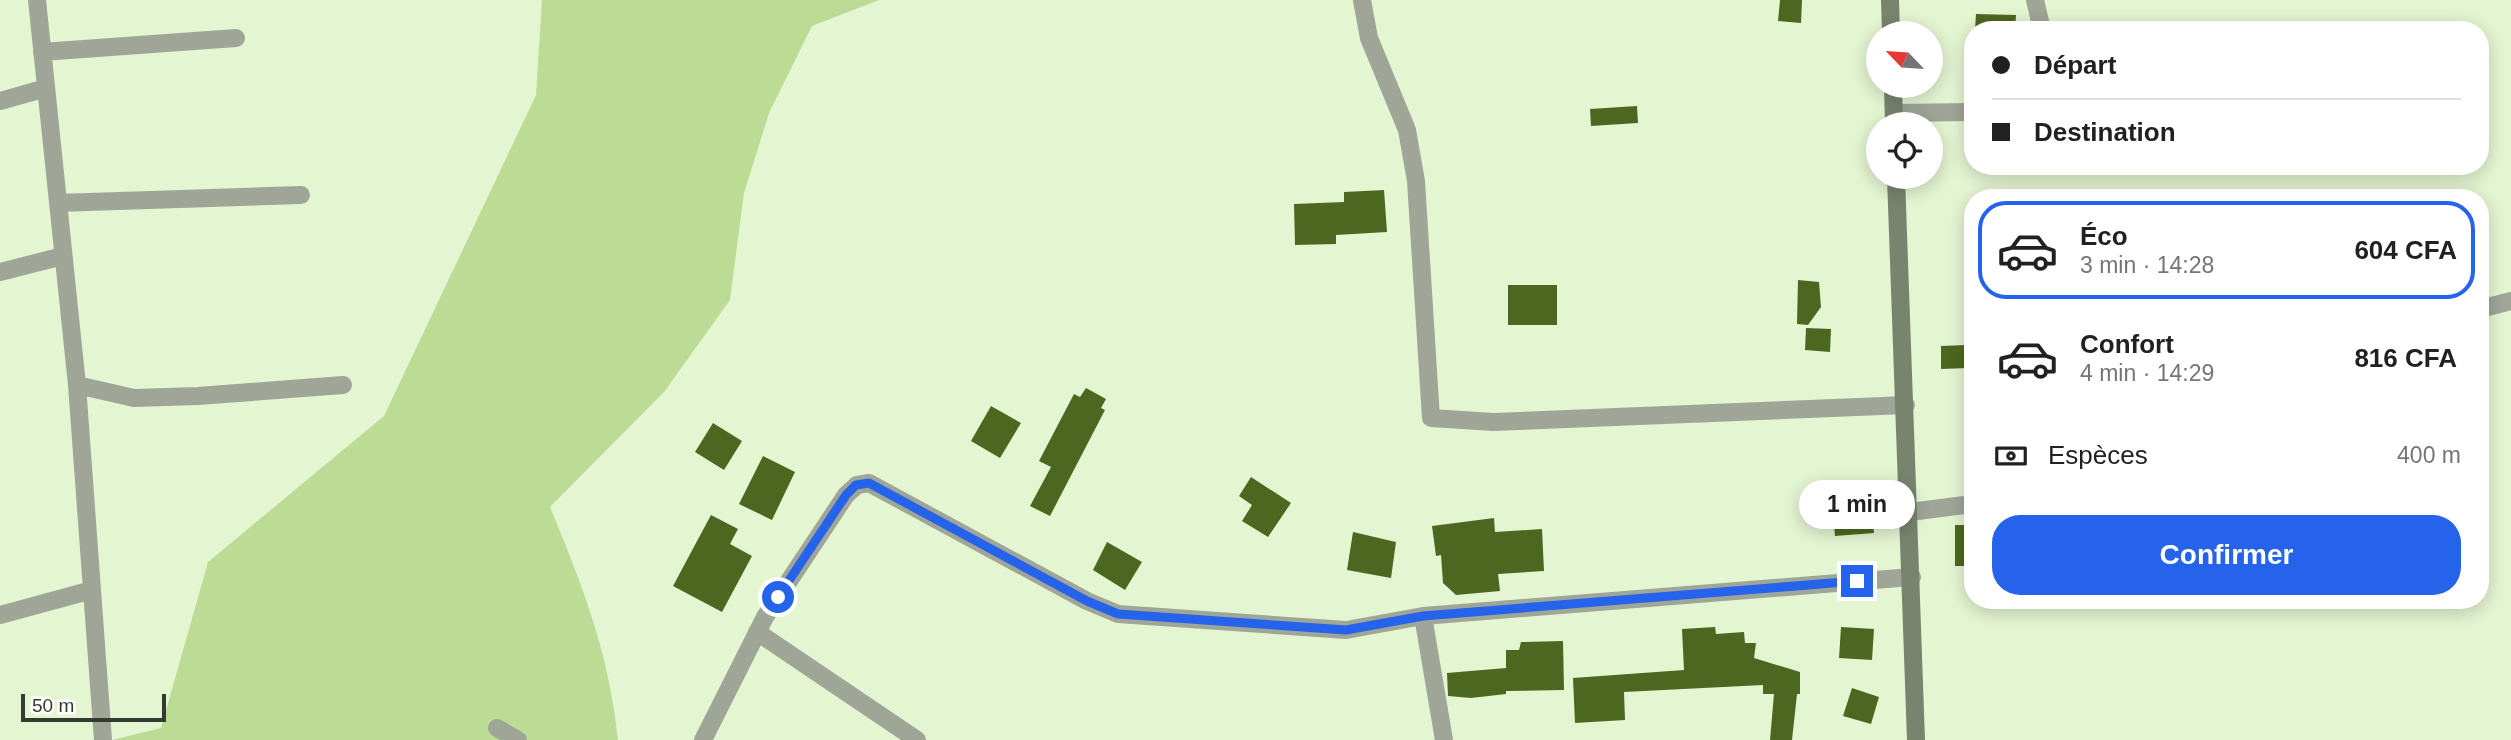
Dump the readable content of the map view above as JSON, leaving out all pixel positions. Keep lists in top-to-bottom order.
{
  "scale_bar": "50 m",
  "north": "top left",
  "page": {
    "banner": ["Départ", "Destination"],
    "list": [
      {
        "name": "Éco",
        "note": "3 min · 14:28",
        "value": "604 CFA"
      },
      {
        "name": "Confort",
        "note": "4 min · 14:29",
        "value": "816 CFA"
      }
    ],
    "pay": ["Espèces", "400 m"],
    "bubble": "1 min",
    "buttons": "Confirmer",
    "scale": "50 m"
  }
}
